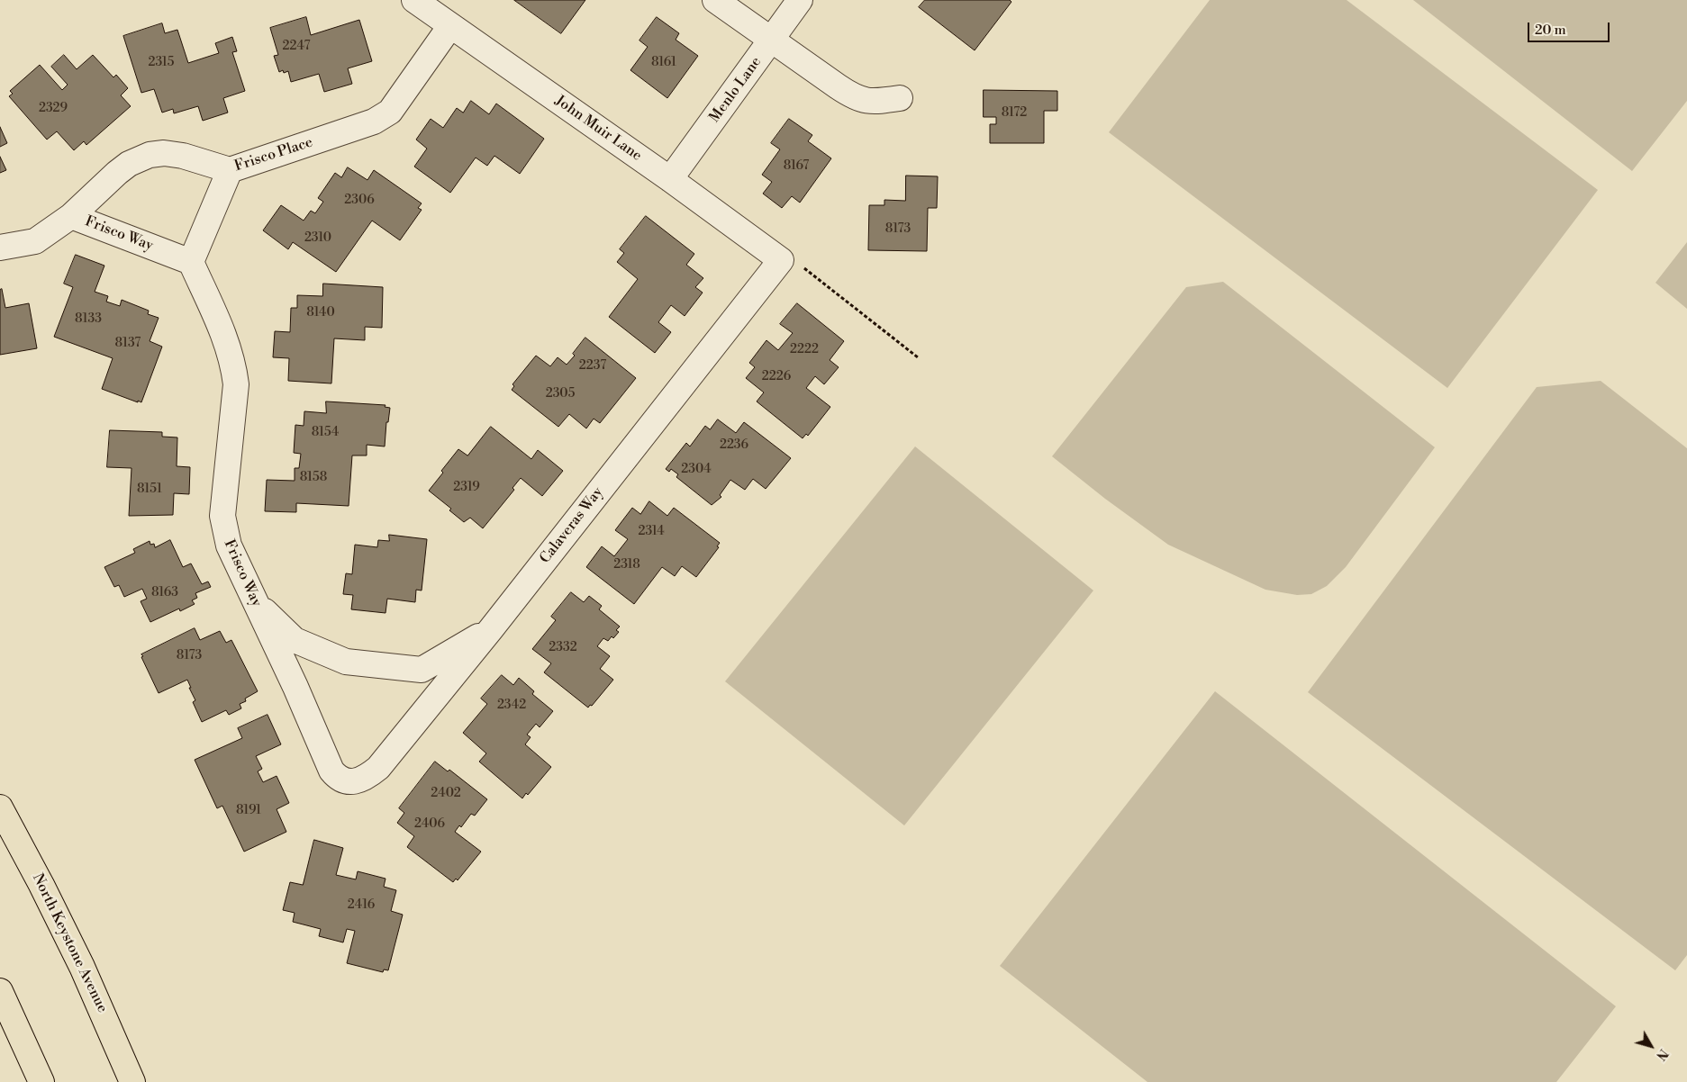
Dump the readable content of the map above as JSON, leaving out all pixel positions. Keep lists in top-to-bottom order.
{
  "streets": {
    "main road": ["North Keystone Avenue"],
    "street": [
      "Menlo Lane",
      "John Muir Lane",
      "Frisco Place",
      "Frisco Way",
      "Calaveras Way"
    ]
  },
  "crossings": [
    ["Menlo Lane", "John Muir Lane"],
    ["John Muir Lane", "Frisco Place"],
    ["John Muir Lane", "Calaveras Way"],
    ["Frisco Place", "Frisco Way"],
    ["Frisco Way", "Calaveras Way"]
  ],
  "house_numbers": [
    "2247",
    "2315",
    "8161",
    "2329",
    "8172",
    "8167",
    "2306",
    "8173",
    "2310",
    "8140",
    "8133",
    "8137",
    "2222",
    "2237",
    "2226",
    "2305",
    "8154",
    "2236",
    "2304",
    "8158",
    "2319",
    "8151",
    "2314",
    "2318",
    "8163",
    "2332",
    "8173",
    "2342",
    "2402",
    "8191",
    "2406",
    "2416"
  ],
  "scale_bar": "20 m",
  "north": "bottom right"
}
